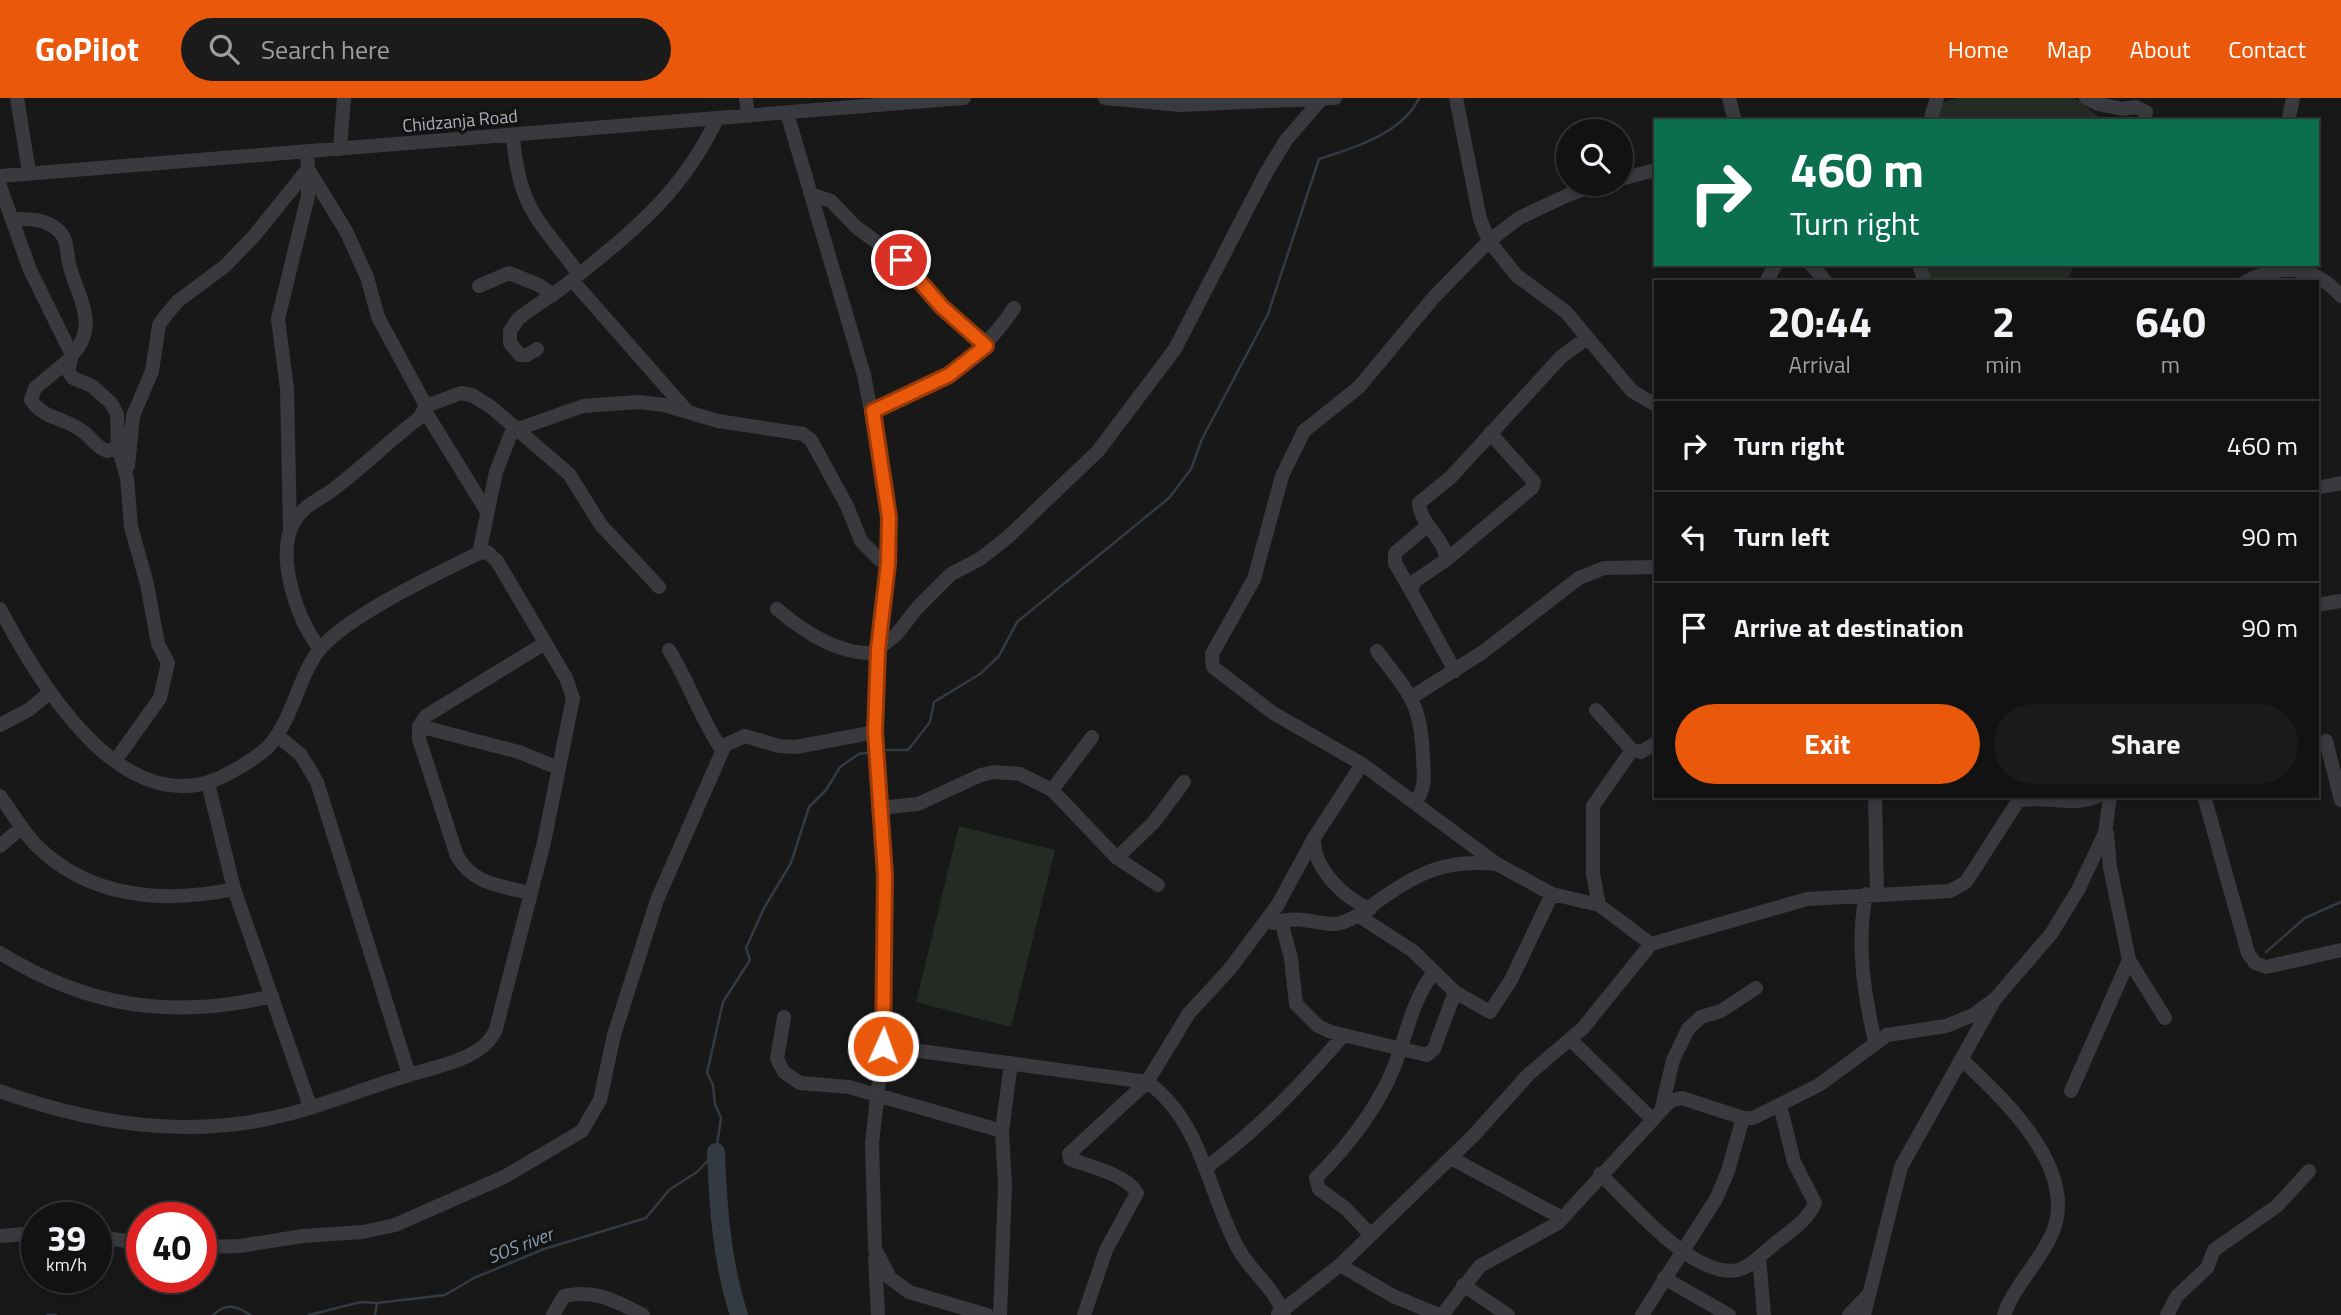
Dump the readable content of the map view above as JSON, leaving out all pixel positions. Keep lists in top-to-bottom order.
{
  "streets": {
    "street": ["Chidzanja Road"]
  },
  "water": ["SOS river"],
  "page": {
    "header": "GoPilot",
    "search": "Search here",
    "nav": [
      "Home",
      "Map",
      "About",
      "Contact"
    ],
    "turn": ["460 m", "Turn right"],
    "eta": [
      "20:44",
      "Arrival",
      "2",
      "min",
      "640",
      "m"
    ],
    "list": [
      {
        "name": "Turn right",
        "value": "460 m"
      },
      {
        "name": "Turn left",
        "value": "90 m"
      },
      {
        "name": "Arrive at destination",
        "value": "90 m"
      }
    ],
    "buttons": ["Exit", "Share"],
    "speed": "39 km/h",
    "limit": "40"
  }
}
